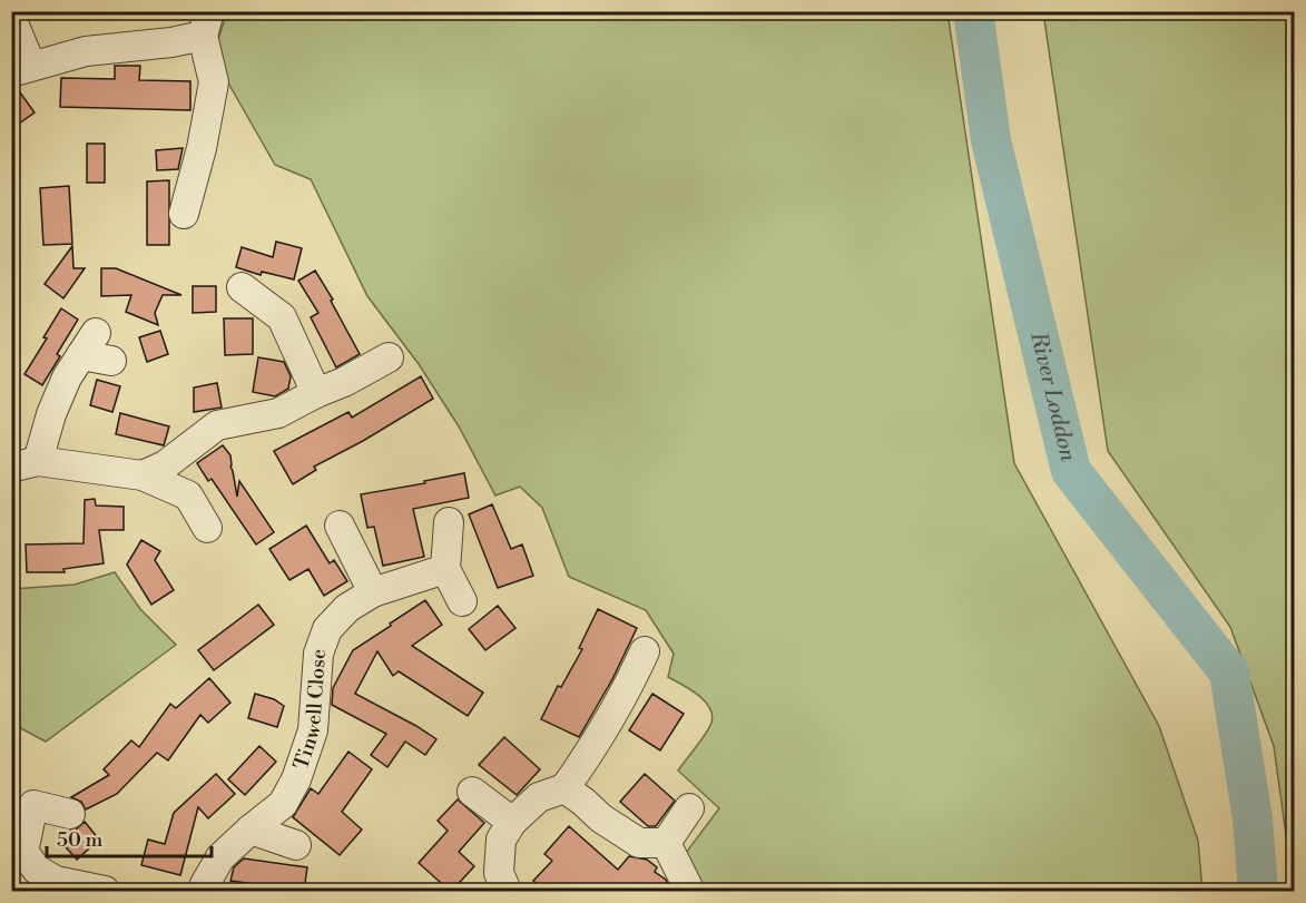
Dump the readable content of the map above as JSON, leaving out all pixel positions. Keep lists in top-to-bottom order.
{
  "streets": {
    "street": ["Tinwell Close"]
  },
  "water": ["River Loddon"],
  "scale_bar": "50 m"
}
